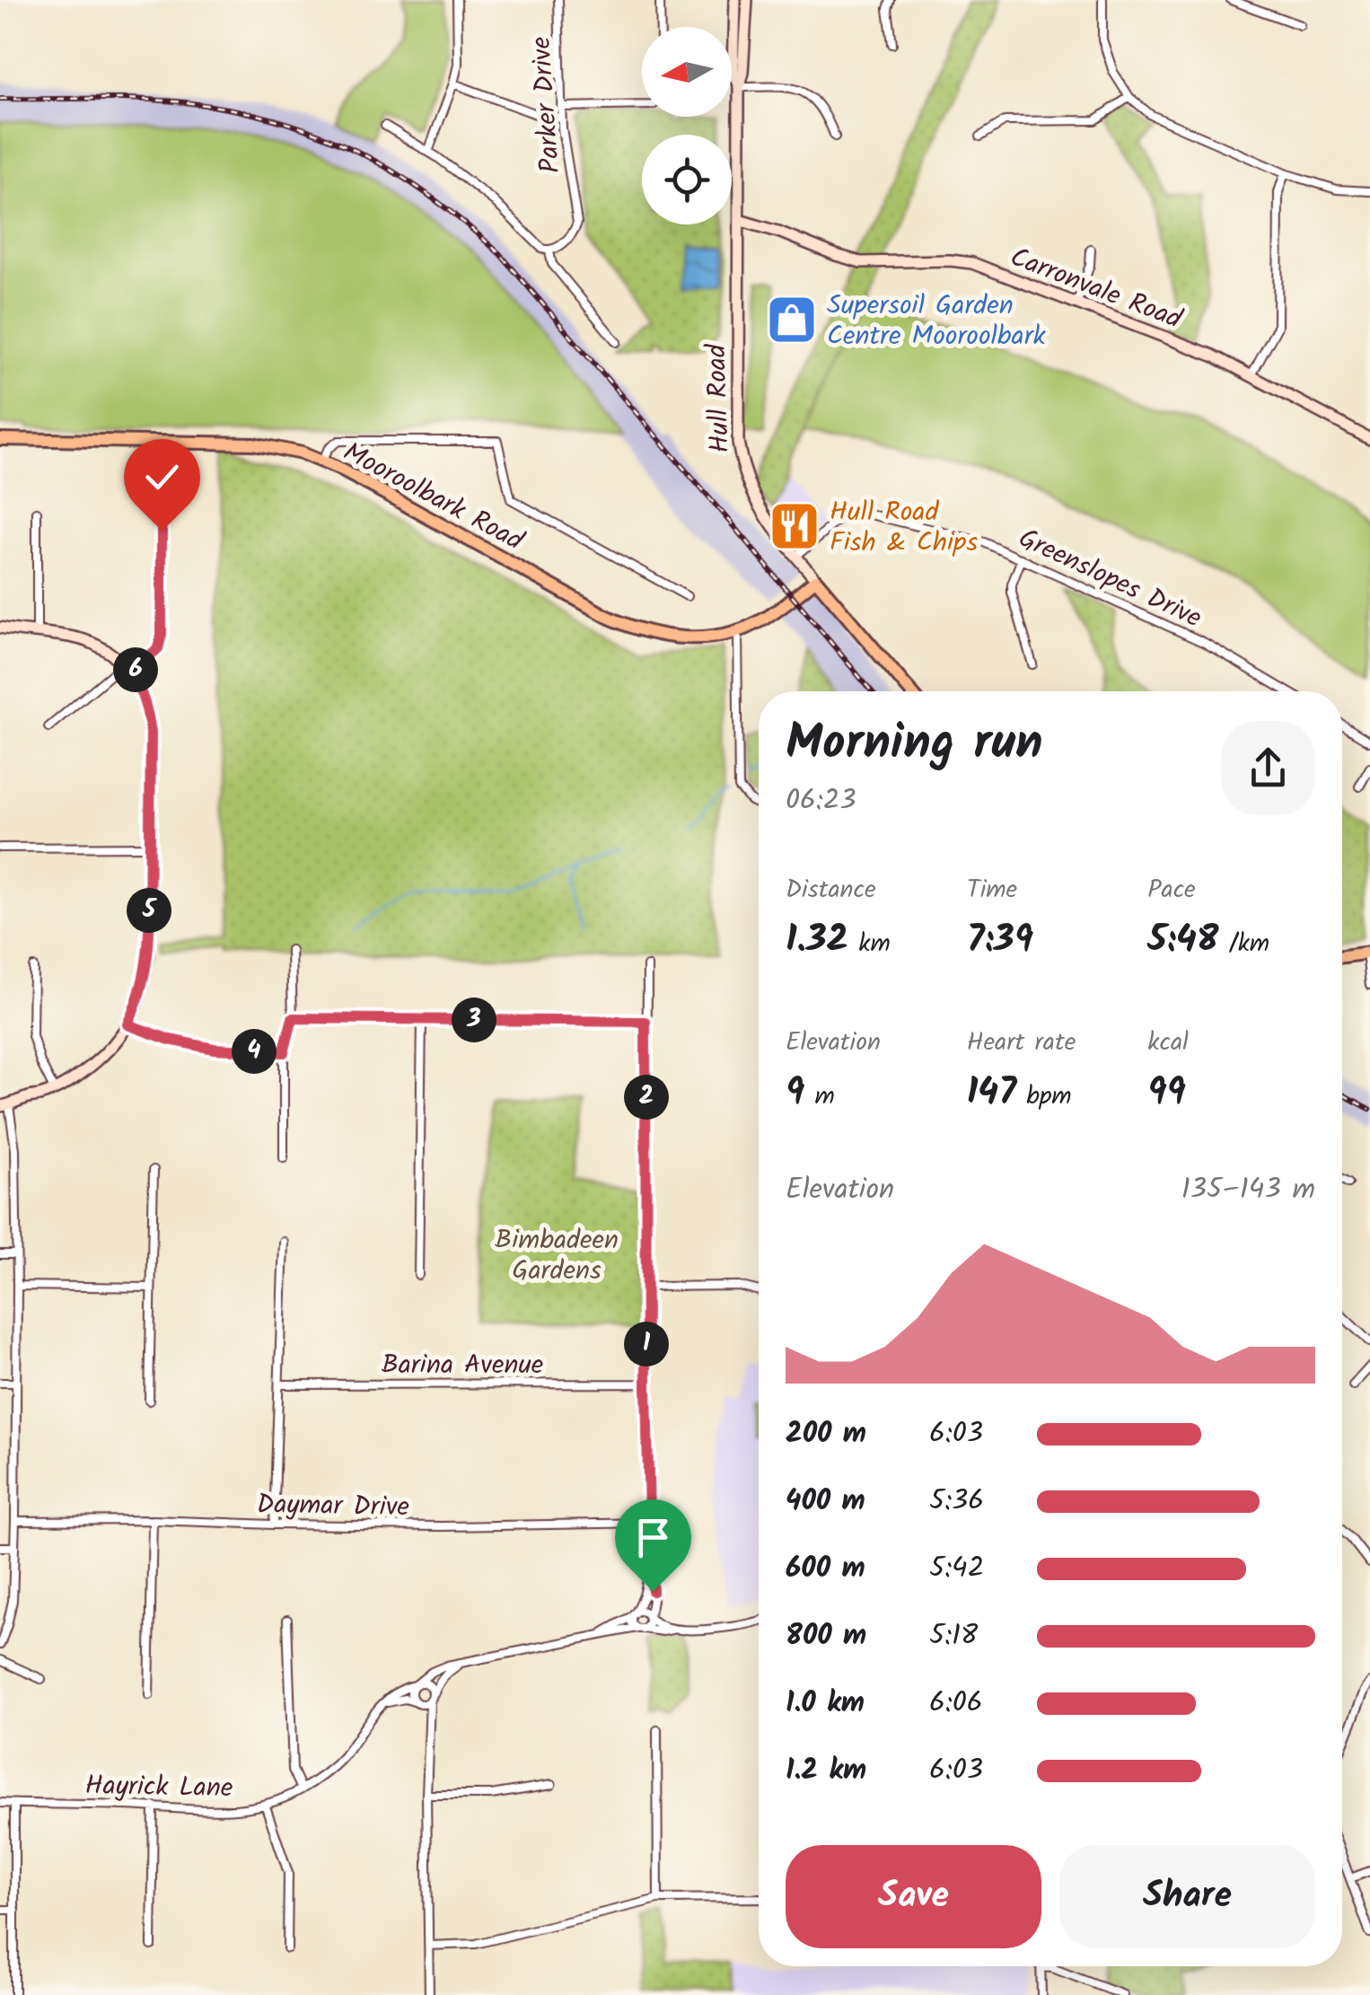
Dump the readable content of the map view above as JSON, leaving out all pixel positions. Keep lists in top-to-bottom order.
{
  "streets": {
    "main road": ["Hull Road", "Mooroolbark Road"],
    "street": [
      "Parker Drive",
      "Carronvale Road",
      "Greenslopes Drive",
      "Barina Avenue",
      "Daymar Drive",
      "Hayrick Lane"
    ]
  },
  "crossings": [
    ["Carronvale Road", "Hull Road"],
    ["Hull Road", "Mooroolbark Road"],
    ["Hull Road", "Greenslopes Drive"]
  ],
  "parks": ["Bimbadeen Gardens"],
  "places": {
    "shop": ["Supersoil Garden Centre Mooroolbark"],
    "restaurant": ["Hull Road Fish & Chips"]
  },
  "north": "left",
  "page": {
    "pins": [
      "6",
      "5",
      "3",
      "4",
      "2",
      "1"
    ],
    "heading": ["Morning run", "06:23"],
    "stats": [
      ["Distance", "1.32 km"],
      ["Time", "7:39"],
      ["Pace", "5:48 /km"],
      ["Elevation", "9 m"],
      ["Heart rate", "147 bpm"],
      ["kcal", "99"]
    ],
    "chart": ["Elevation", "135–143 m"],
    "list": [
      {
        "name": "200 m",
        "note": "6:03"
      },
      {
        "name": "400 m",
        "note": "5:36"
      },
      {
        "name": "600 m",
        "note": "5:42"
      },
      {
        "name": "800 m",
        "note": "5:18"
      },
      {
        "name": "1.0 km",
        "note": "6:06"
      },
      {
        "name": "1.2 km",
        "note": "6:03"
      }
    ],
    "buttons": ["Save", "Share"]
  }
}
